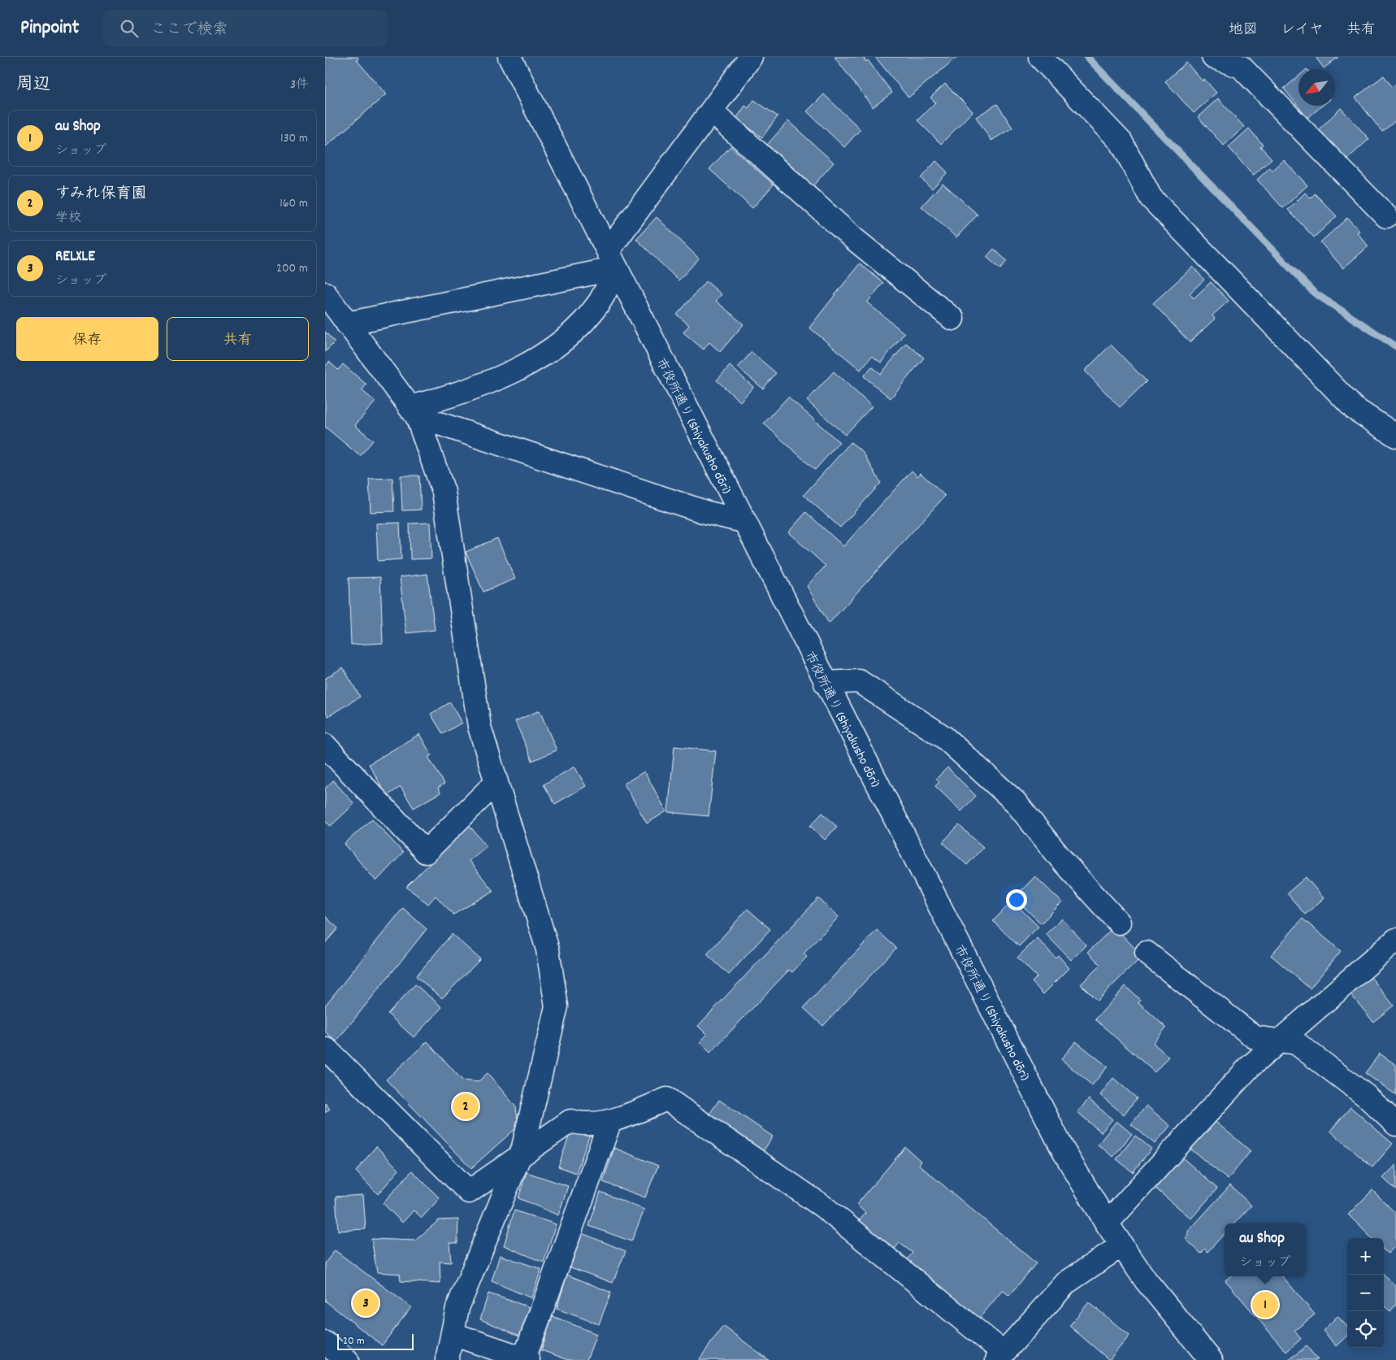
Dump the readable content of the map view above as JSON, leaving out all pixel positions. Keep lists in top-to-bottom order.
{
  "streets": {
    "main road": ["市役所通り (Shiyakusho dōri)"]
  },
  "scale_bar": "20 m",
  "north": "bottom left",
  "page": {
    "header": "Pinpoint",
    "search": "ここで検索",
    "nav": ["地図", "レイヤ", "共有"],
    "heading": ["周辺", "3件"],
    "list": [
      {
        "mark": "1",
        "name": "au Shop",
        "note": "ショップ",
        "value": "130 m"
      },
      {
        "mark": "2",
        "name": "すみれ保育園",
        "note": "学校",
        "value": "160 m"
      },
      {
        "mark": "3",
        "name": "RELXLE",
        "note": "ショップ",
        "value": "200 m"
      }
    ],
    "buttons": ["保存", "共有"],
    "pins": ["2", "3", "1"],
    "popup": ["au Shop", "ショップ"],
    "map_buttons": ["+", "−"],
    "scale": "20 m"
  }
}
